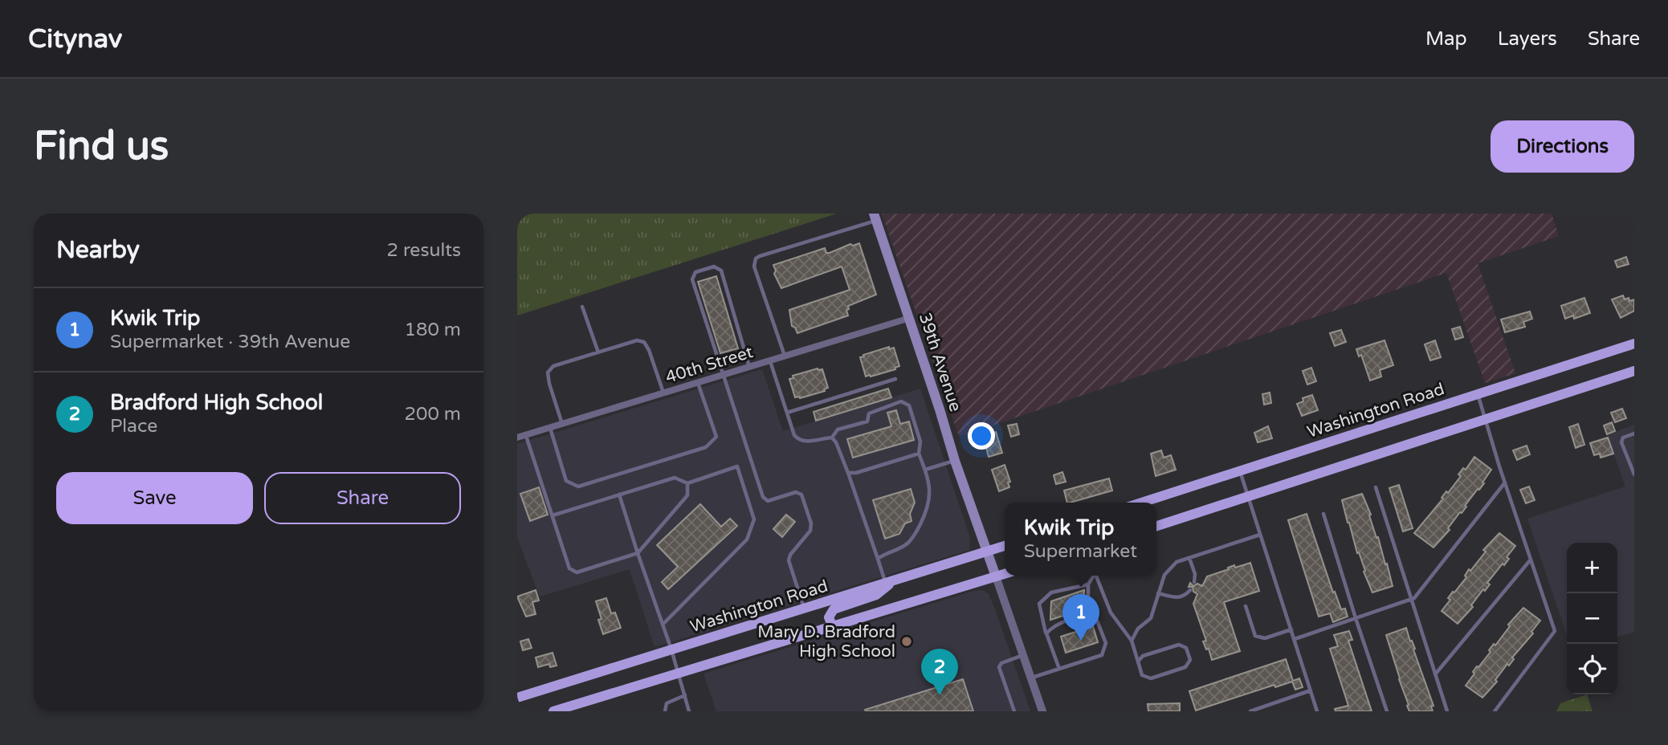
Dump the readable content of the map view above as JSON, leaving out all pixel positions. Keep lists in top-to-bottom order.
{
  "streets": {
    "main road": ["39th Avenue", "Washington Road"],
    "street": ["40th Street"]
  },
  "crossings": [
    ["39th Avenue", "40th Street"],
    ["39th Avenue", "Washington Road"]
  ],
  "places": ["Mary D. Bradford High School"],
  "page": {
    "header": "Citynav",
    "nav": ["Map", "Layers", "Share"],
    "buttons": [
      "Directions",
      ["Save", "Share"]
    ],
    "title": "Find us",
    "heading": ["Nearby", "2 results"],
    "list": [
      {
        "mark": "1",
        "name": "Kwik Trip",
        "note": "Supermarket · 39th Avenue",
        "value": "180 m"
      },
      {
        "mark": "2",
        "name": "Bradford High School",
        "note": "Place",
        "value": "200 m"
      }
    ],
    "popup": ["Kwik Trip", "Supermarket"],
    "map_buttons": ["+", "−"],
    "pins": ["1", "2"]
  }
}
